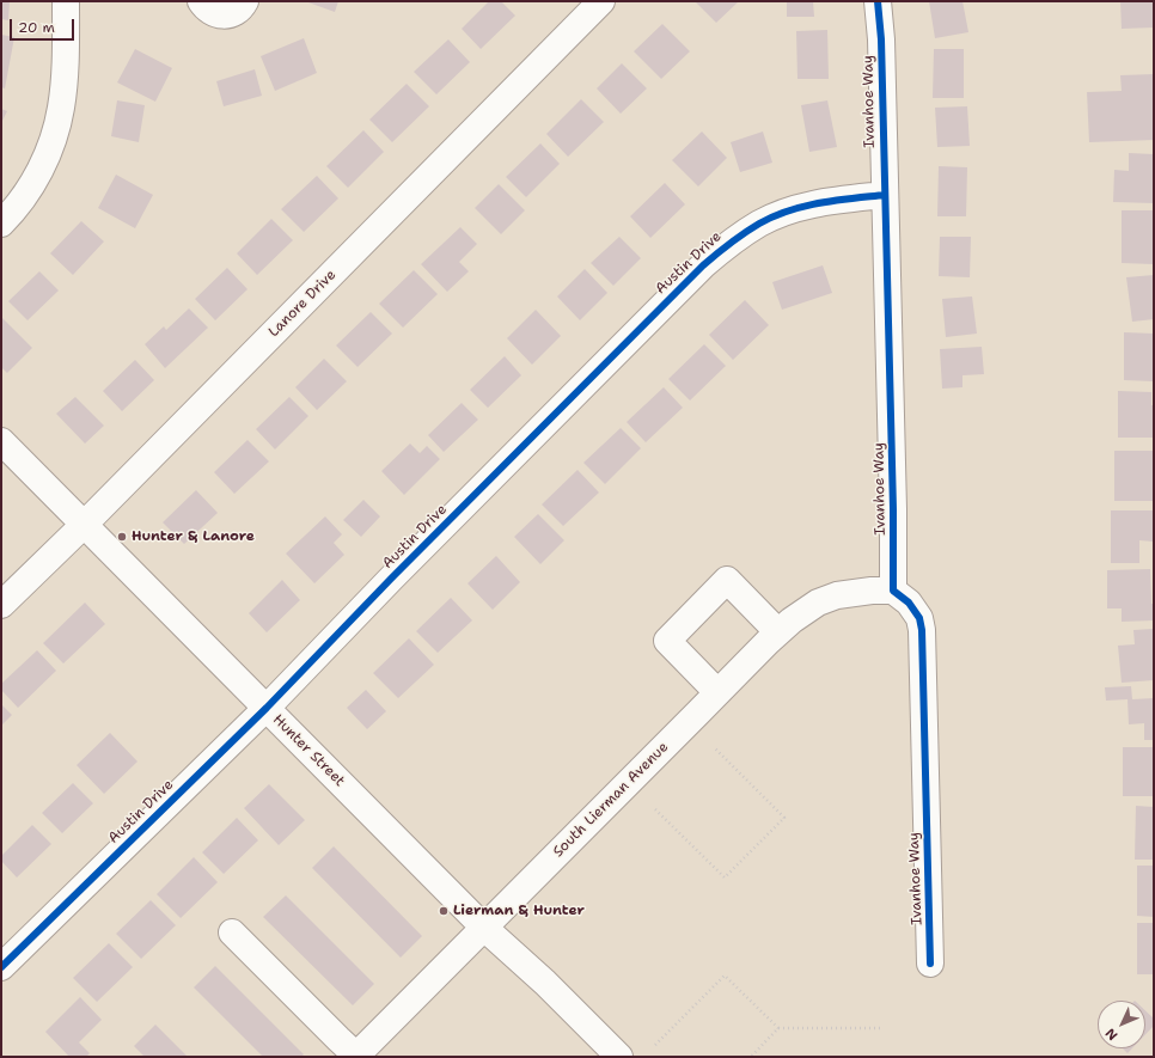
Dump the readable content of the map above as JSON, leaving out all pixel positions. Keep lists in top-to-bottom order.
{
  "streets": {
    "street": [
      "Ivanhoe Way",
      "Austin Drive",
      "Lanore Drive",
      "Hunter Street",
      "South Lierman Avenue"
    ]
  },
  "crossings": [
    ["Ivanhoe Way", "Austin Drive"],
    ["Ivanhoe Way", "South Lierman Avenue"],
    ["Austin Drive", "Hunter Street"],
    ["Lanore Drive", "Hunter Street"],
    ["Hunter Street", "South Lierman Avenue"]
  ],
  "places": ["Hunter & Lanore", "Lierman & Hunter"],
  "scale_bar": "20 m",
  "north": "bottom left"
}
